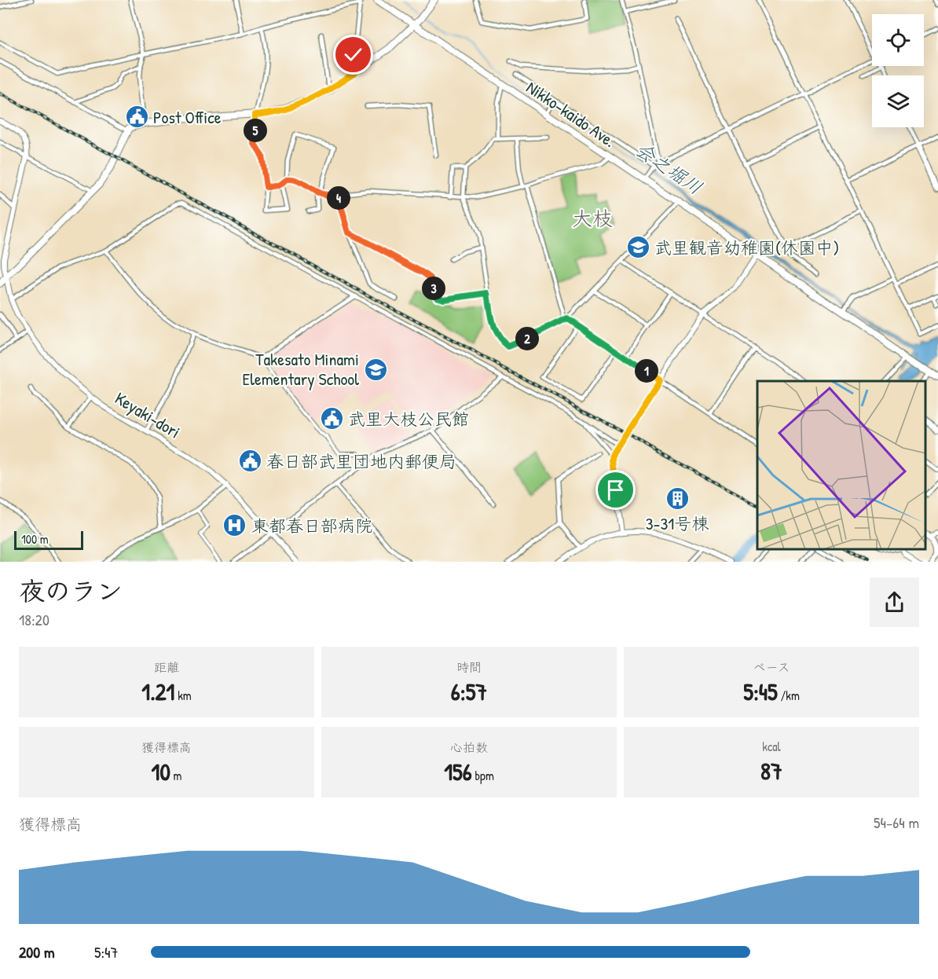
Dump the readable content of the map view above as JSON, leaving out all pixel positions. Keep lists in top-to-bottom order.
{
  "streets": {
    "highway": ["Nikko-kaido Ave."],
    "street": ["Keyaki-dori"]
  },
  "districts": ["大枝"],
  "water": ["会之堀川"],
  "places": {
    "public building": ["Post Office", "武里大枝公民館", "春日部武里団地内郵便局"],
    "school or university": ["武里観音幼稚園(休園中)", "Takesato Minami Elementary School"],
    "building": ["3-31号棟"],
    "hospital": ["東都春日部病院"]
  },
  "scale_bar": "100 m",
  "page": {
    "pins": [
      "5",
      "4",
      "3",
      "2",
      "1"
    ],
    "scale": "100 m",
    "heading": ["夜のラン", "18:20"],
    "stats": [
      ["距離", "1.21 km"],
      ["時間", "6:57"],
      ["ペース", "5:45 /km"],
      ["獲得標高", "10 m"],
      ["心拍数", "156 bpm"],
      ["kcal", "87"]
    ],
    "chart": ["獲得標高", "54–64 m"],
    "list": [
      {
        "name": "200 m",
        "note": "5:47"
      }
    ]
  }
}
